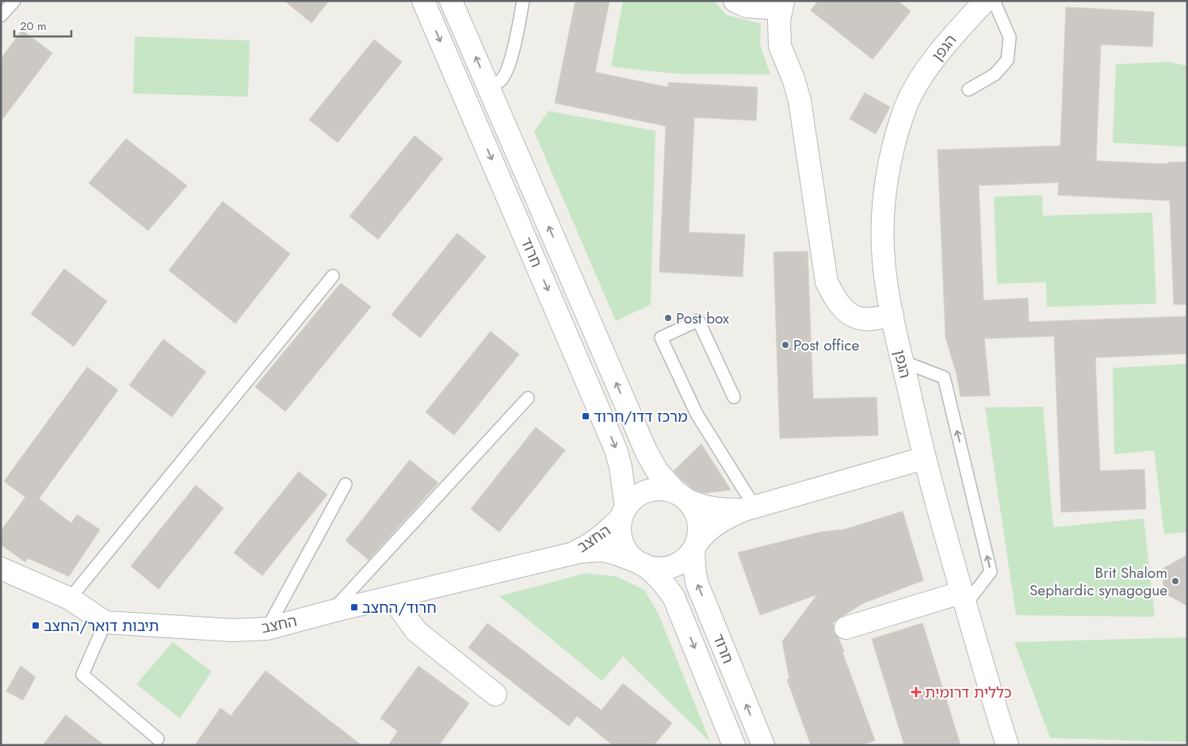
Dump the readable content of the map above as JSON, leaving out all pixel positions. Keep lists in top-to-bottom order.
{
  "streets": {
    "street": ["הגפן", "חרוד", "החצב"]
  },
  "crossings": [
    ["חרוד", "החצב"]
  ],
  "places": {
    "other": ["Post box", "Post office", "Brit Shalom Sephardic synagogue"],
    "transit": ["מרכז דדו/חרוד", "חרוד/החצב", "תיבות דואר/החצב"],
    "health": ["כללית דרומית"]
  },
  "scale_bar": "20 m"
}
